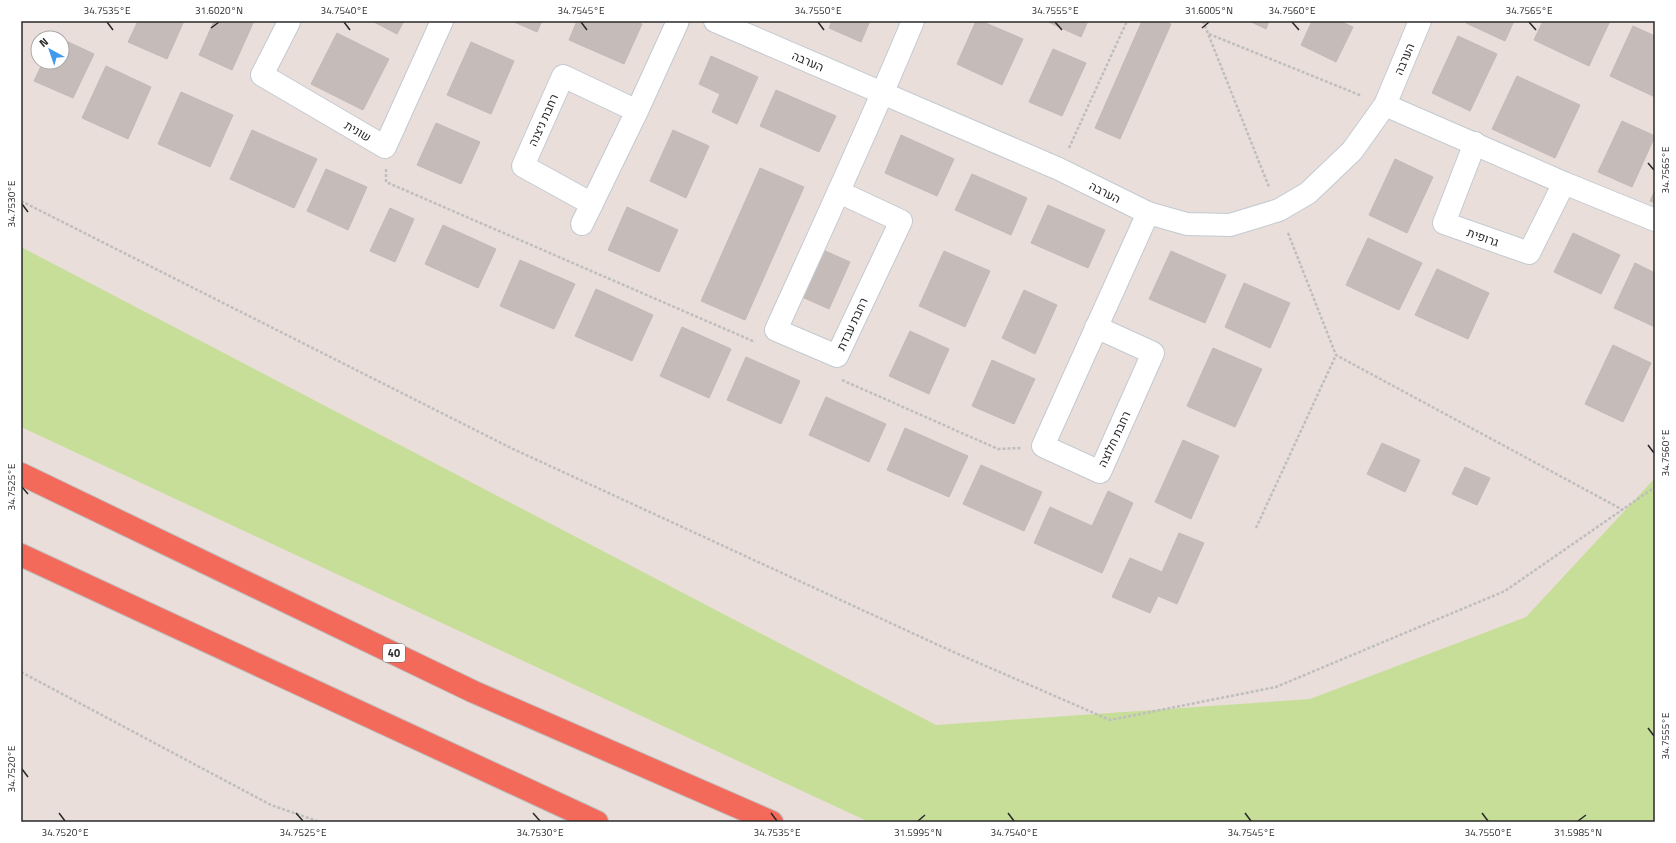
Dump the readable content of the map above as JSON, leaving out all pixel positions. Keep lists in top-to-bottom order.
{
  "streets": {
    "highway": ["40"],
    "street": [
      "הערבה",
      "רחבת ניצנה",
      "שונית",
      "גרופית",
      "רחבת עבדת",
      "רחבת חלוצה"
    ]
  },
  "crossings": [
    ["הערבה", "רחבת עבדת"]
  ],
  "north": "top left",
  "coordinates": [
    "34.7535°E",
    "31.6020°N",
    "34.7540°E",
    "34.7545°E",
    "34.7550°E",
    "34.7555°E",
    "31.6005°N",
    "34.7560°E",
    "34.7565°E",
    "34.7530°E",
    "34.7525°E",
    "34.7520°E",
    "31.5995°N",
    "31.5985°N"
  ]
}
